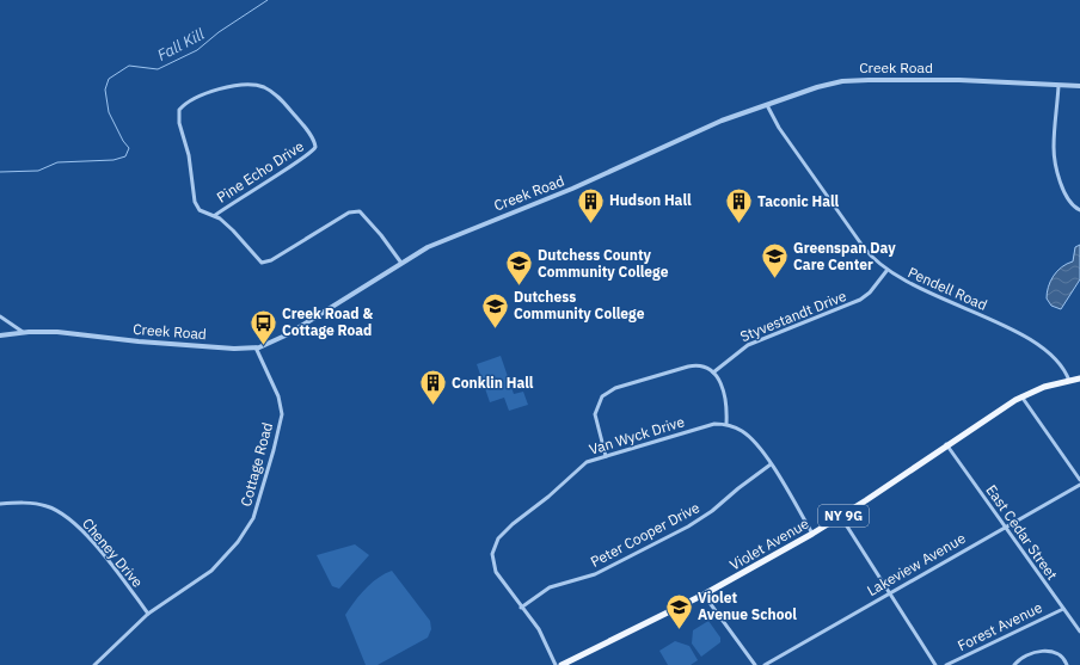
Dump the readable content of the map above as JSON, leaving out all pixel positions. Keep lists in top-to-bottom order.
{
  "streets": {
    "main road": ["NY 9G", "Violet Avenue"],
    "street": [
      "Creek Road",
      "Pine Echo Drive",
      "Pendell Road",
      "Styvestandt Drive",
      "Van Wyck Drive",
      "Cottage Road",
      "East Cedar Street",
      "Peter Cooper Drive",
      "Cheney Drive",
      "Lakeview Avenue",
      "Forest Avenue"
    ]
  },
  "crossings": [
    ["Creek Road", "Pine Echo Drive"],
    ["Creek Road", "Pendell Road"],
    ["Creek Road", "Cottage Road"],
    ["Pendell Road", "Styvestandt Drive"],
    ["Pendell Road", "Violet Avenue"],
    ["Van Wyck Drive", "Peter Cooper Drive"],
    ["Cottage Road", "Cheney Drive"],
    ["East Cedar Street", "Violet Avenue"],
    ["East Cedar Street", "Lakeview Avenue"],
    ["East Cedar Street", "Forest Avenue"]
  ],
  "water": ["Fall Kill"],
  "places": {
    "building": ["Hudson Hall", "Taconic Hall", "Conklin Hall"],
    "school or university": [
      "Greenspan Day Care Center",
      "Dutchess County Community College",
      "Dutchess Community College",
      "Violet Avenue School"
    ],
    "bus stop": ["Creek Road & Cottage Road"]
  }
}
